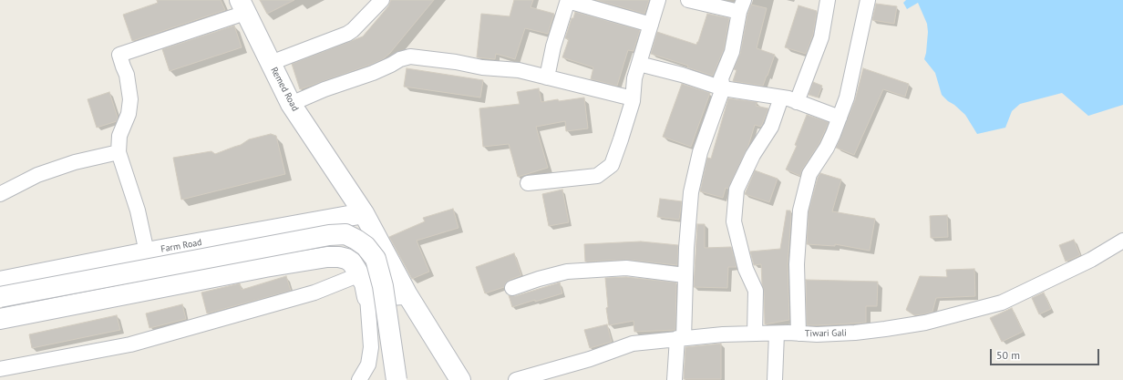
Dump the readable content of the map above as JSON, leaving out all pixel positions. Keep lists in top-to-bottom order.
{
  "streets": {
    "street": ["Remed Road", "Farm Road", "Tiwari Gali"]
  },
  "crossings": [
    ["Remed Road", "Farm Road"]
  ],
  "scale_bar": "50 m"
}
